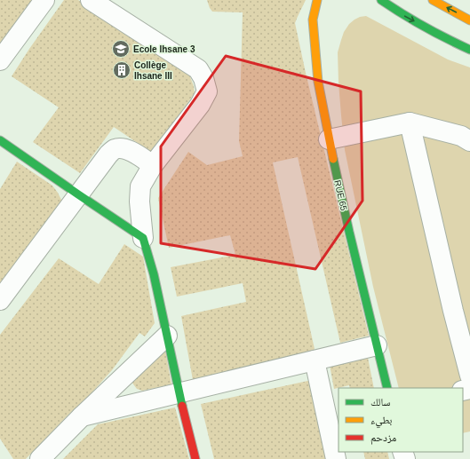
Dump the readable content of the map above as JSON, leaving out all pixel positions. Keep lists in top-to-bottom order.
{
  "streets": {
    "street": ["RUE 65"]
  },
  "places": {
    "school or university": ["Ecole Ihsane 3"],
    "building": ["Collège Ihsane III"]
  },
  "legend": ["سالك", "بطيء", "مزدحم"]
}
